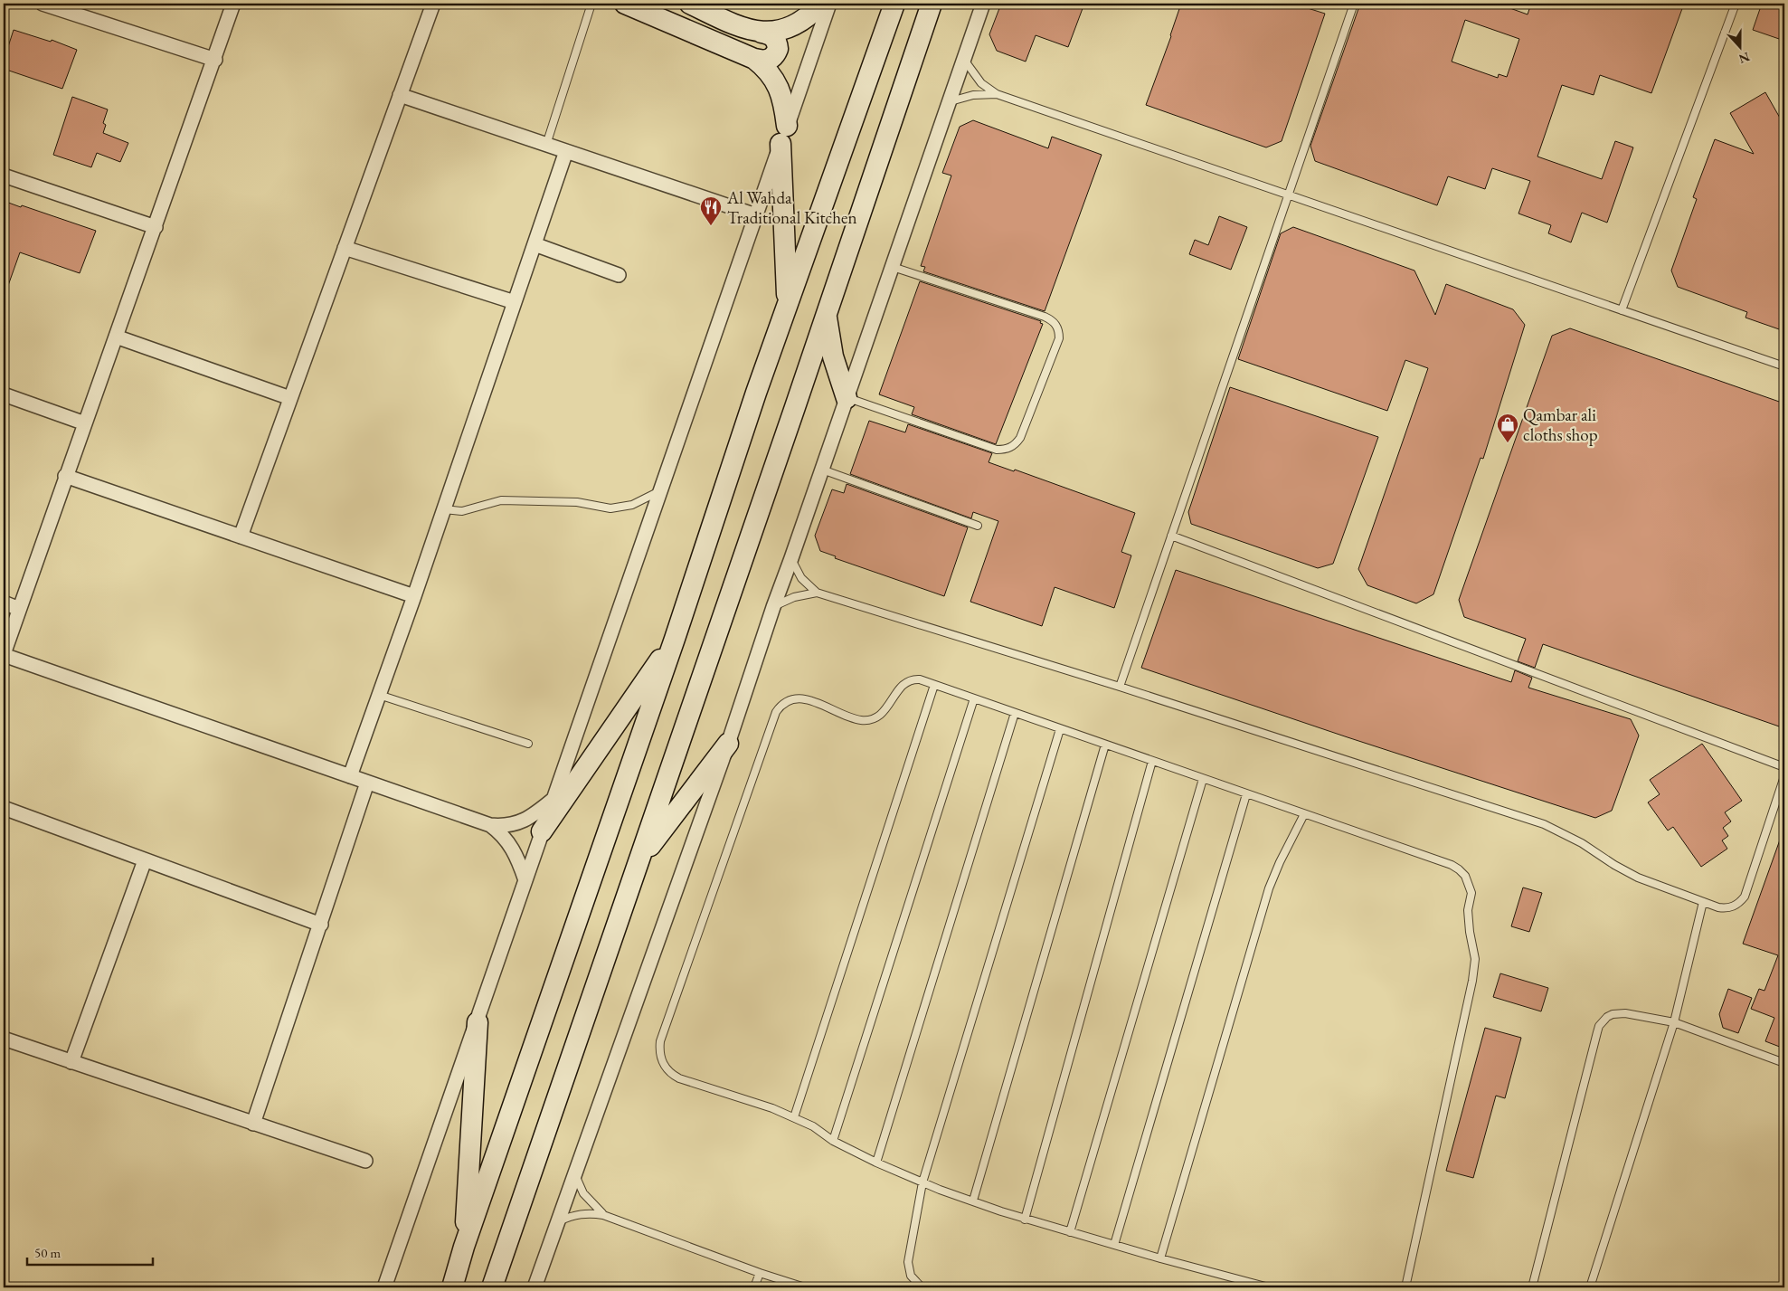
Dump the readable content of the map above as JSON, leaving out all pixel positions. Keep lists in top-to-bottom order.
{
  "places": {
    "restaurant": ["Al Wahda Traditional Kitchen"],
    "shop": ["Qambar ali cloths shop"]
  },
  "scale_bar": "50 m",
  "north": "bottom"
}
